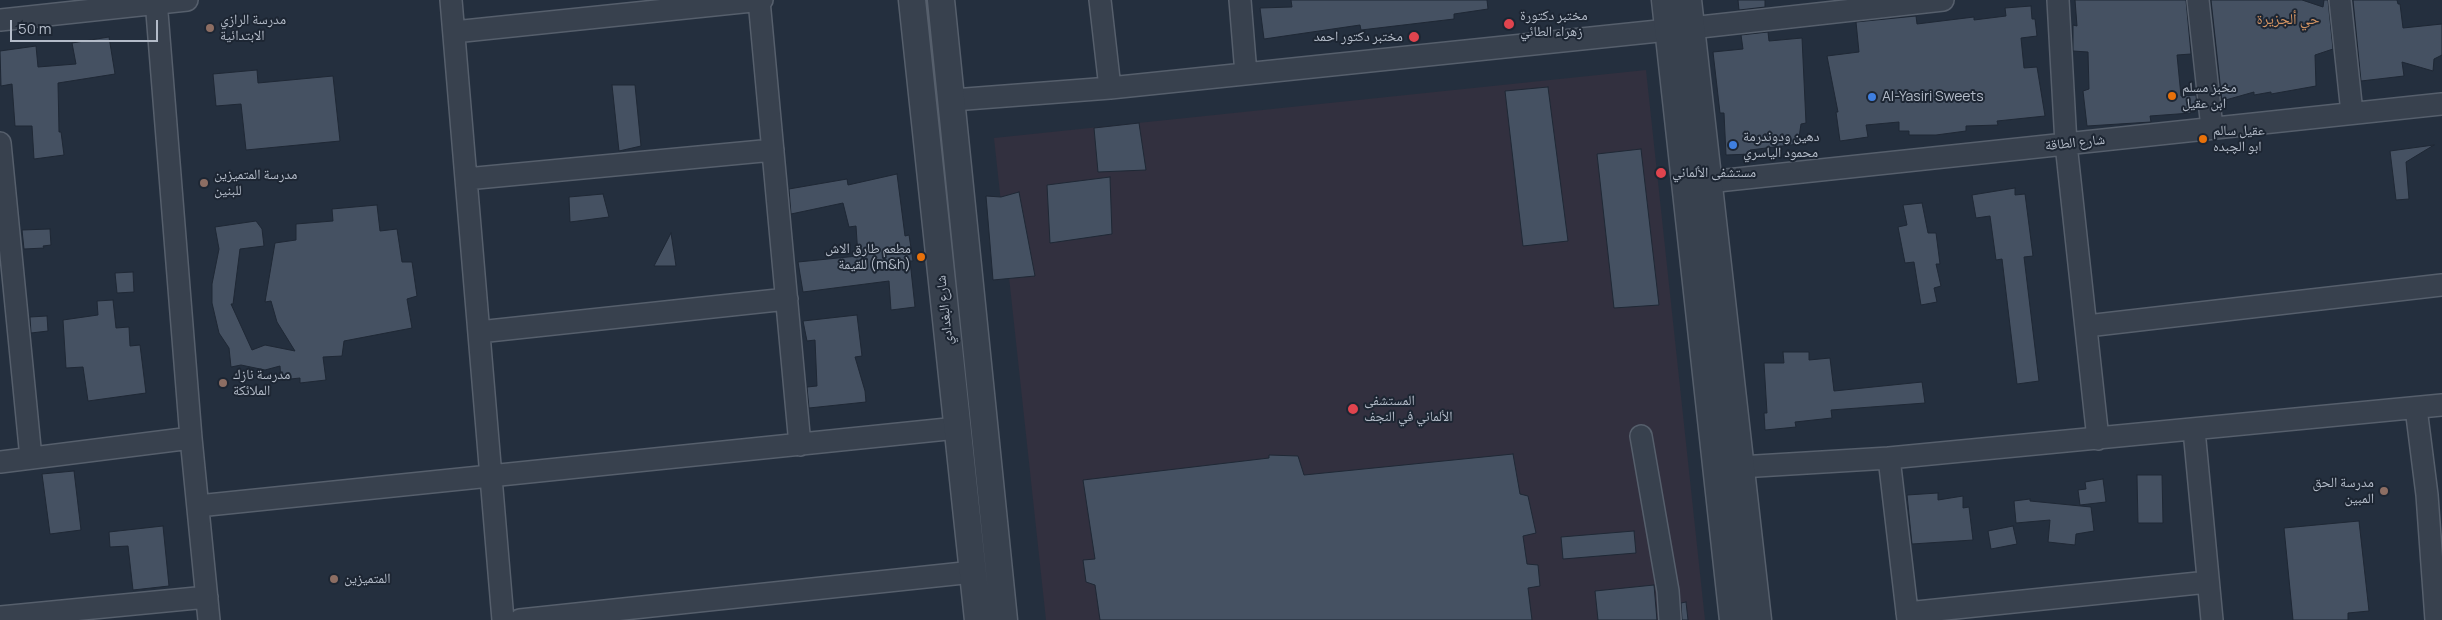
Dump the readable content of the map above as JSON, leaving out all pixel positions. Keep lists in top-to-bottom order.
{
  "streets": {
    "street": ["شارع الطاقة", "شارع البغدادي"]
  },
  "districts": ["حي ألجزيرة"],
  "places": [
    "مختبر دكتورة زهراء الطائي",
    "مدرسة الرازي الابتدائية",
    "مختبر دكتور احمد",
    "مخبز مسلم ابن عقيل",
    "Al-Yasiri Sweets",
    "عقيل سالم ابو الچبده",
    "دهين ودوندرمة محمود الياسري",
    "مستشفى الألماني",
    "مدرسة المتميزين للبنين",
    "مطعم طارق الاش للقيمة (m&h)",
    "مدرسة نازك الملائكة",
    "المستشفى الألماني في النجف",
    "مدرسة الحق المبين",
    "المتميزين"
  ],
  "scale_bar": "50 m"
}
